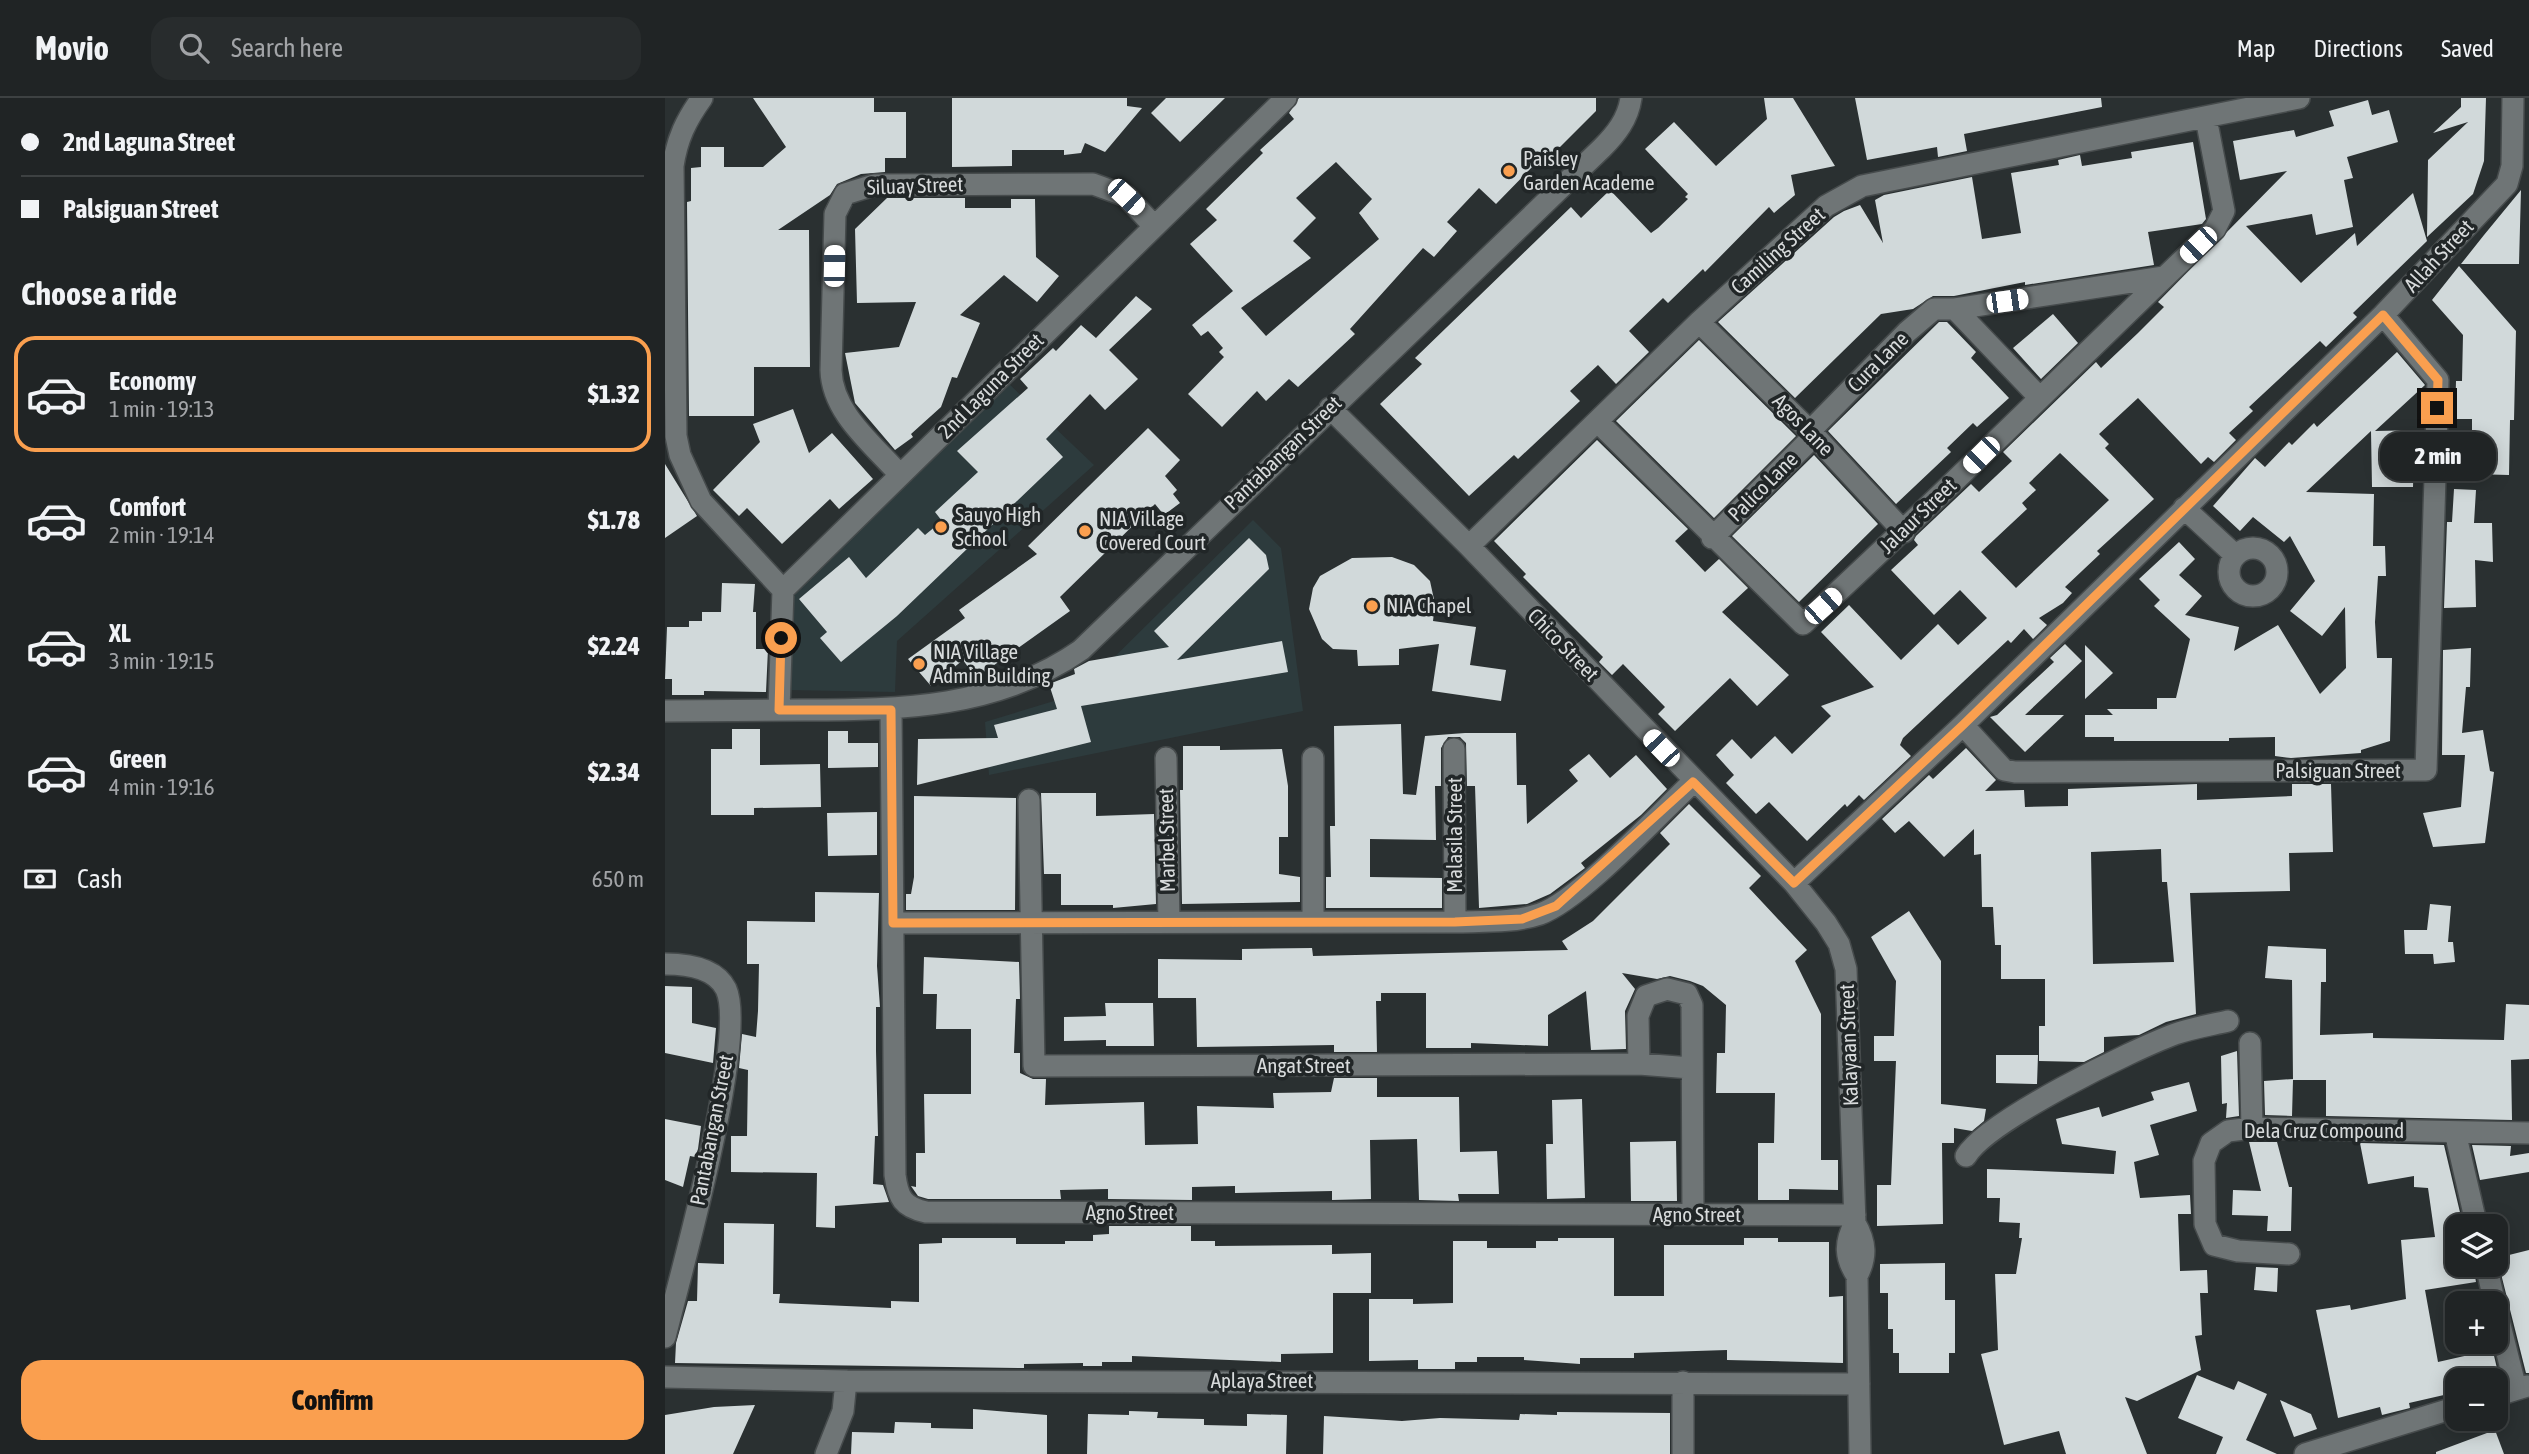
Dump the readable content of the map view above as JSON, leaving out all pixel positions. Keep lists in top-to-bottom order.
{
  "streets": {
    "street": [
      "Siluay Street",
      "Camiling Street",
      "Allah Street",
      "Cura Lane",
      "2nd Laguna Street",
      "Agos Lane",
      "Pantabangan Street",
      "Palico Lane",
      "Jalaur Street",
      "Chico Street",
      "Palsiguan Street",
      "Malasila Street",
      "Marbel Street",
      "Kalayaan Street",
      "Angat Street",
      "Dela Cruz Compound",
      "Agno Street",
      "Aplaya Street"
    ]
  },
  "crossings": [
    ["Siluay Street", "2nd Laguna Street"],
    ["Camiling Street", "Agos Lane"],
    ["Camiling Street", "Jalaur Street"],
    ["Camiling Street", "Chico Street"],
    ["Allah Street", "Chico Street"],
    ["Allah Street", "Palsiguan Street"],
    ["Allah Street", "Kalayaan Street"],
    ["Cura Lane", "Agos Lane"],
    ["Cura Lane", "Palico Lane"],
    ["Cura Lane", "Jalaur Street"],
    ["Agos Lane", "Palico Lane"],
    ["Agos Lane", "Jalaur Street"],
    ["Pantabangan Street", "Chico Street"],
    ["Pantabangan Street", "Agno Street"],
    ["Palico Lane", "Jalaur Street"],
    ["Chico Street", "Kalayaan Street"],
    ["Kalayaan Street", "Agno Street"],
    ["Kalayaan Street", "Aplaya Street"]
  ],
  "places": [
    "Paisley Garden Academe",
    "Sauyo High School",
    "NIA Village Covered Court",
    "NIA Chapel",
    "NIA Village Admin Building"
  ],
  "page": {
    "header": "Movio",
    "search": "Search here",
    "nav": ["Map", "Directions", "Saved"],
    "banner": ["2nd Laguna Street", "Palsiguan Street"],
    "heading": "Choose a ride",
    "list": [
      {
        "name": "Economy",
        "note": "1 min · 19:13",
        "value": "$1.32"
      },
      {
        "name": "Comfort",
        "note": "2 min · 19:14",
        "value": "$1.78"
      },
      {
        "name": "XL",
        "note": "3 min · 19:15",
        "value": "$2.24"
      },
      {
        "name": "Green",
        "note": "4 min · 19:16",
        "value": "$2.34"
      }
    ],
    "bubble": "2 min",
    "pay": ["Cash", "650 m"],
    "map_buttons": ["+", "−"],
    "buttons": "Confirm"
  }
}
